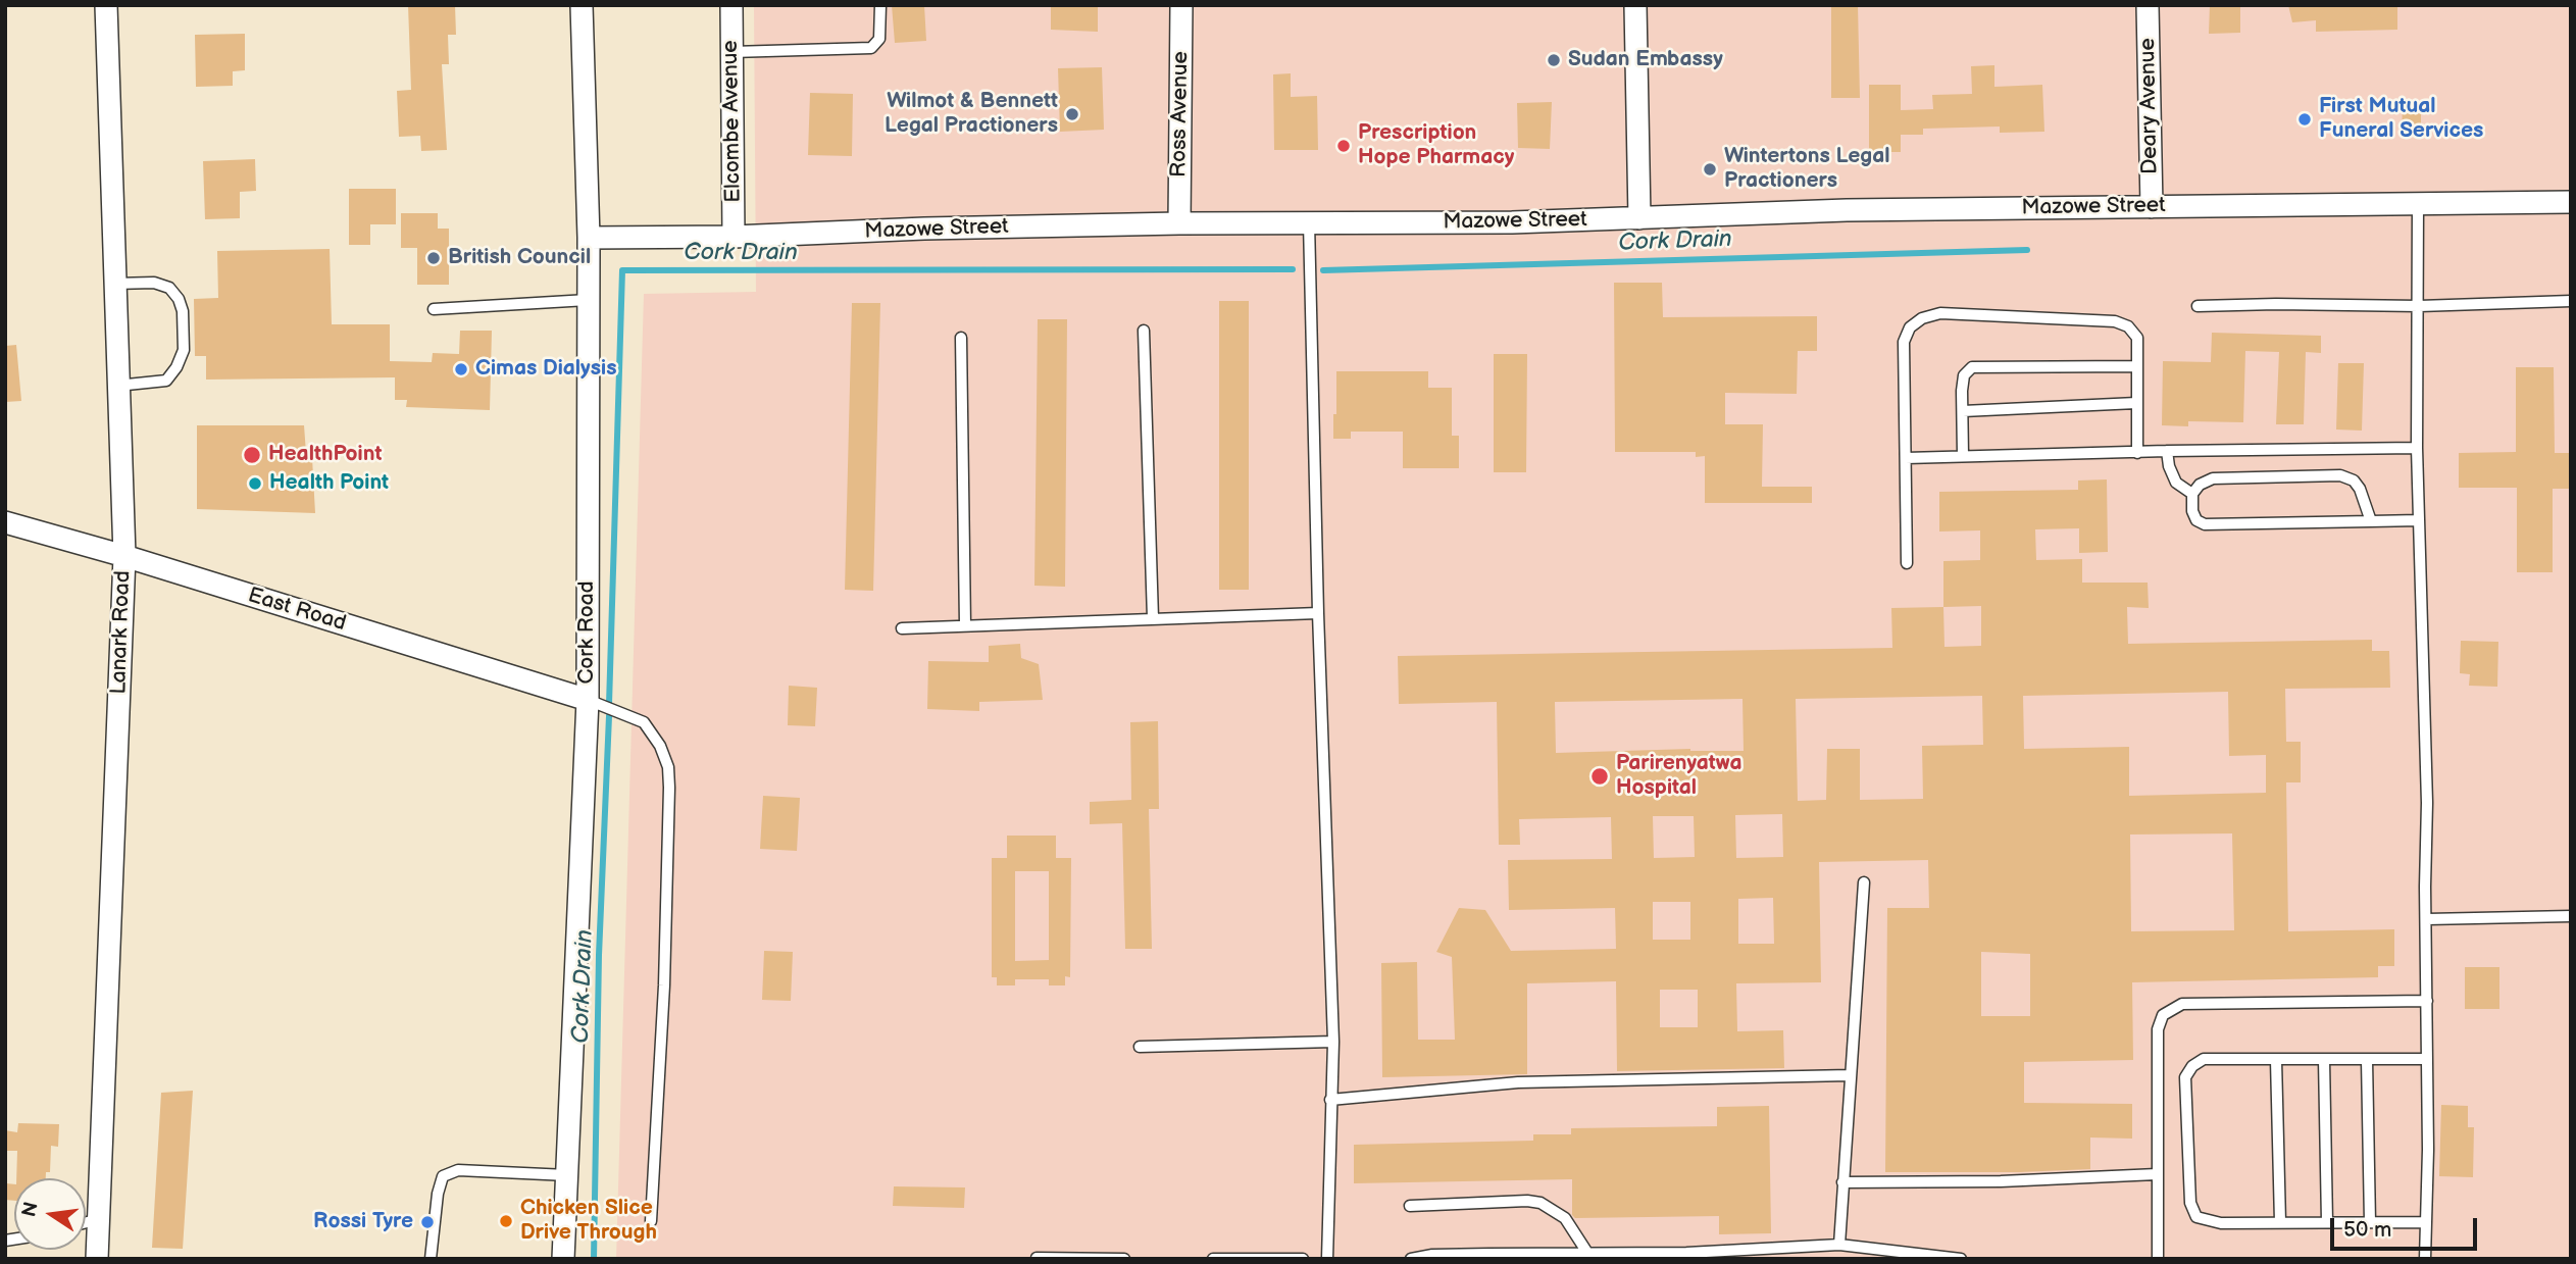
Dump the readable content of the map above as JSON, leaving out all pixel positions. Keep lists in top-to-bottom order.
{
  "streets": {
    "street": [
      "Deary Avenue",
      "Ross Avenue",
      "Elcombe Avenue",
      "Mazowe Street",
      "East Road",
      "Lanark Road",
      "Cork Road"
    ]
  },
  "crossings": [
    ["Deary Avenue", "Mazowe Street"],
    ["Ross Avenue", "Mazowe Street"],
    ["Elcombe Avenue", "Mazowe Street"],
    ["Mazowe Street", "Cork Road"],
    ["East Road", "Lanark Road"],
    ["East Road", "Cork Road"]
  ],
  "water": ["Cork Drain"],
  "places": [
    "Sudan Embassy",
    "Wilmot & Bennett Legal Practioners",
    "First Mutual Funeral Services",
    "Prescription Hope Pharmacy",
    "Wintertons Legal Practioners",
    "British Council",
    "Cimas Dialysis",
    "HealthPoint",
    "Health Point",
    "Parirenyatwa Hospital",
    "Chicken Slice Drive Through",
    "Rossi Tyre"
  ],
  "scale_bar": "50 m",
  "north": "left"
}
